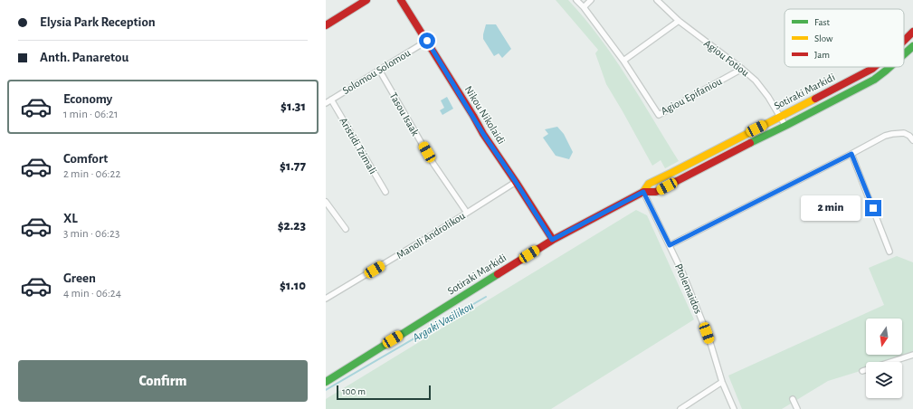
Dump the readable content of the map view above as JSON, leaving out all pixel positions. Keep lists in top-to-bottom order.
{
  "streets": {
    "street": [
      "Agiou Fotiou",
      "Solomou Solomou",
      "Sotiraki Markidi",
      "Agiou Epifaniou",
      "Tasou Isaak",
      "Nikou Nikolaidi",
      "Aristidi Tzimali",
      "Manoli Androlikou",
      "Ptolemaidos"
    ]
  },
  "crossings": [
    ["Agiou Fotiou", "Sotiraki Markidi"],
    ["Agiou Fotiou", "Agiou Epifaniou"],
    ["Solomou Solomou", "Tasou Isaak"],
    ["Solomou Solomou", "Nikou Nikolaidi"],
    ["Solomou Solomou", "Aristidi Tzimali"],
    ["Sotiraki Markidi", "Nikou Nikolaidi"],
    ["Sotiraki Markidi", "Ptolemaidos"],
    ["Tasou Isaak", "Manoli Androlikou"],
    ["Nikou Nikolaidi", "Manoli Androlikou"]
  ],
  "water": ["Argaki Vasilikou"],
  "legend": ["Fast", "Slow", "Jam"],
  "scale_bar": "100 m",
  "north": "bottom",
  "page": {
    "banner": ["Elysia Park Reception", "Anth. Panaretou"],
    "list": [
      {
        "name": "Economy",
        "note": "1 min · 06:21",
        "value": "$1.31"
      },
      {
        "name": "Comfort",
        "note": "2 min · 06:22",
        "value": "$1.77"
      },
      {
        "name": "XL",
        "note": "3 min · 06:23",
        "value": "$2.23"
      },
      {
        "name": "Green",
        "note": "4 min · 06:24",
        "value": "$1.10"
      }
    ],
    "bubble": "2 min",
    "buttons": "Confirm",
    "scale": "100 m"
  }
}
